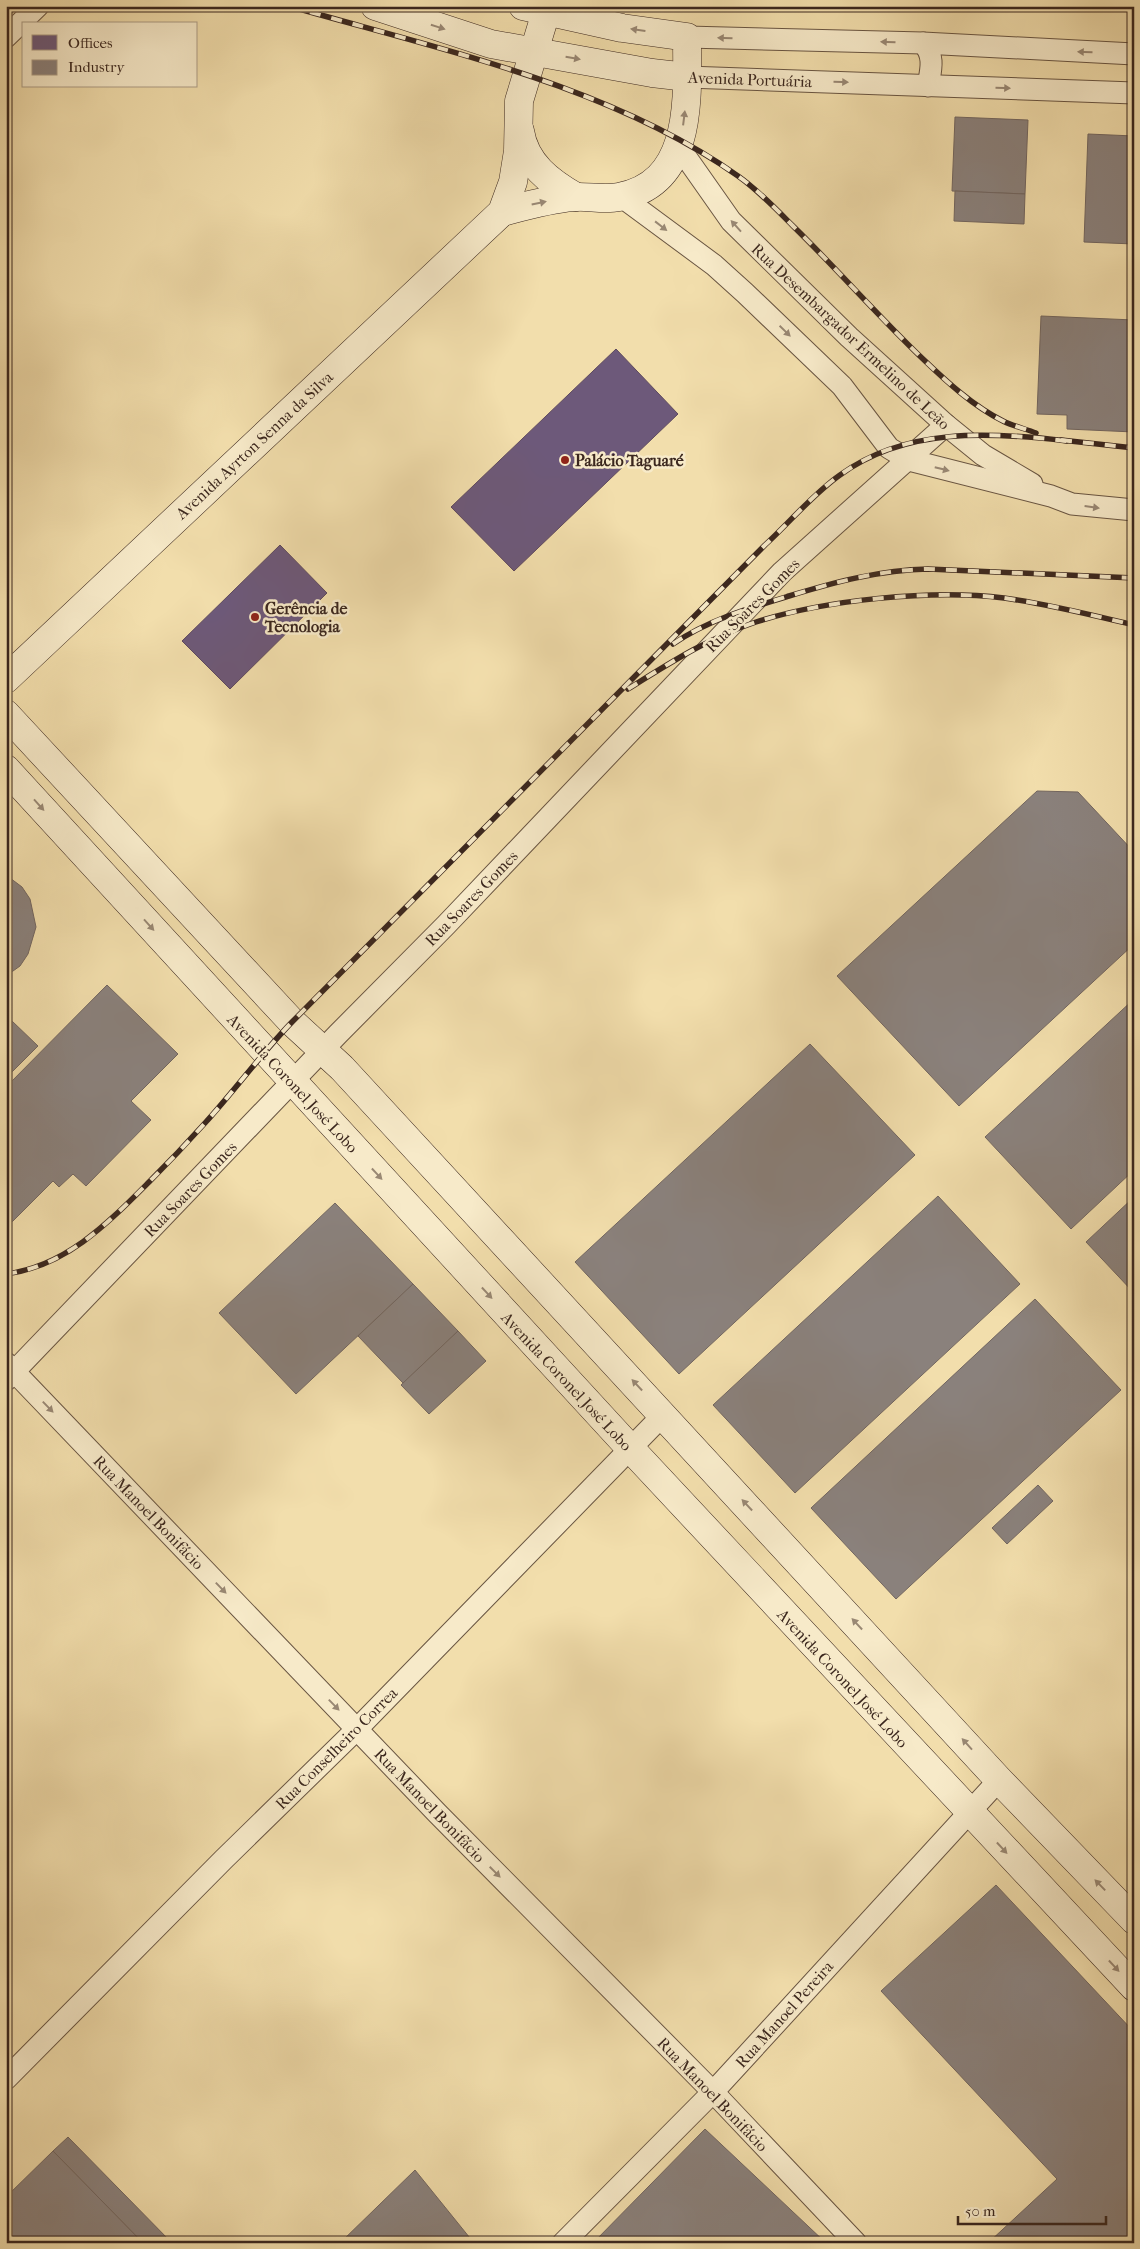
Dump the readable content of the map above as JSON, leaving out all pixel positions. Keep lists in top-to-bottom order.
{
  "streets": {
    "street": [
      "Avenida Portuária",
      "Rua Desembargador Ermelino de Leão",
      "Avenida Ayrton Senna da Silva",
      "Rua Soares Gomes",
      "Avenida Coronel José Lobo",
      "Rua Manoel Bonifácio",
      "Rua Conselheiro Correa",
      "Rua Manoel Pereira"
    ]
  },
  "crossings": [
    ["Avenida Portuária", "Rua Desembargador Ermelino de Leão"],
    ["Avenida Portuária", "Avenida Ayrton Senna da Silva"],
    ["Rua Desembargador Ermelino de Leão", "Avenida Ayrton Senna da Silva"],
    ["Rua Desembargador Ermelino de Leão", "Rua Soares Gomes"],
    ["Rua Soares Gomes", "Avenida Coronel José Lobo"],
    ["Rua Soares Gomes", "Rua Manoel Bonifácio"],
    ["Avenida Coronel José Lobo", "Rua Conselheiro Correa"],
    ["Avenida Coronel José Lobo", "Rua Manoel Pereira"],
    ["Rua Manoel Bonifácio", "Rua Conselheiro Correa"],
    ["Rua Manoel Bonifácio", "Rua Manoel Pereira"]
  ],
  "one_way": ["Rua Manoel Bonifácio"],
  "places": ["Palácio Taguaré", "Gerência de Tecnologia"],
  "legend": ["Offices", "Industry"],
  "scale_bar": "50 m"
}
